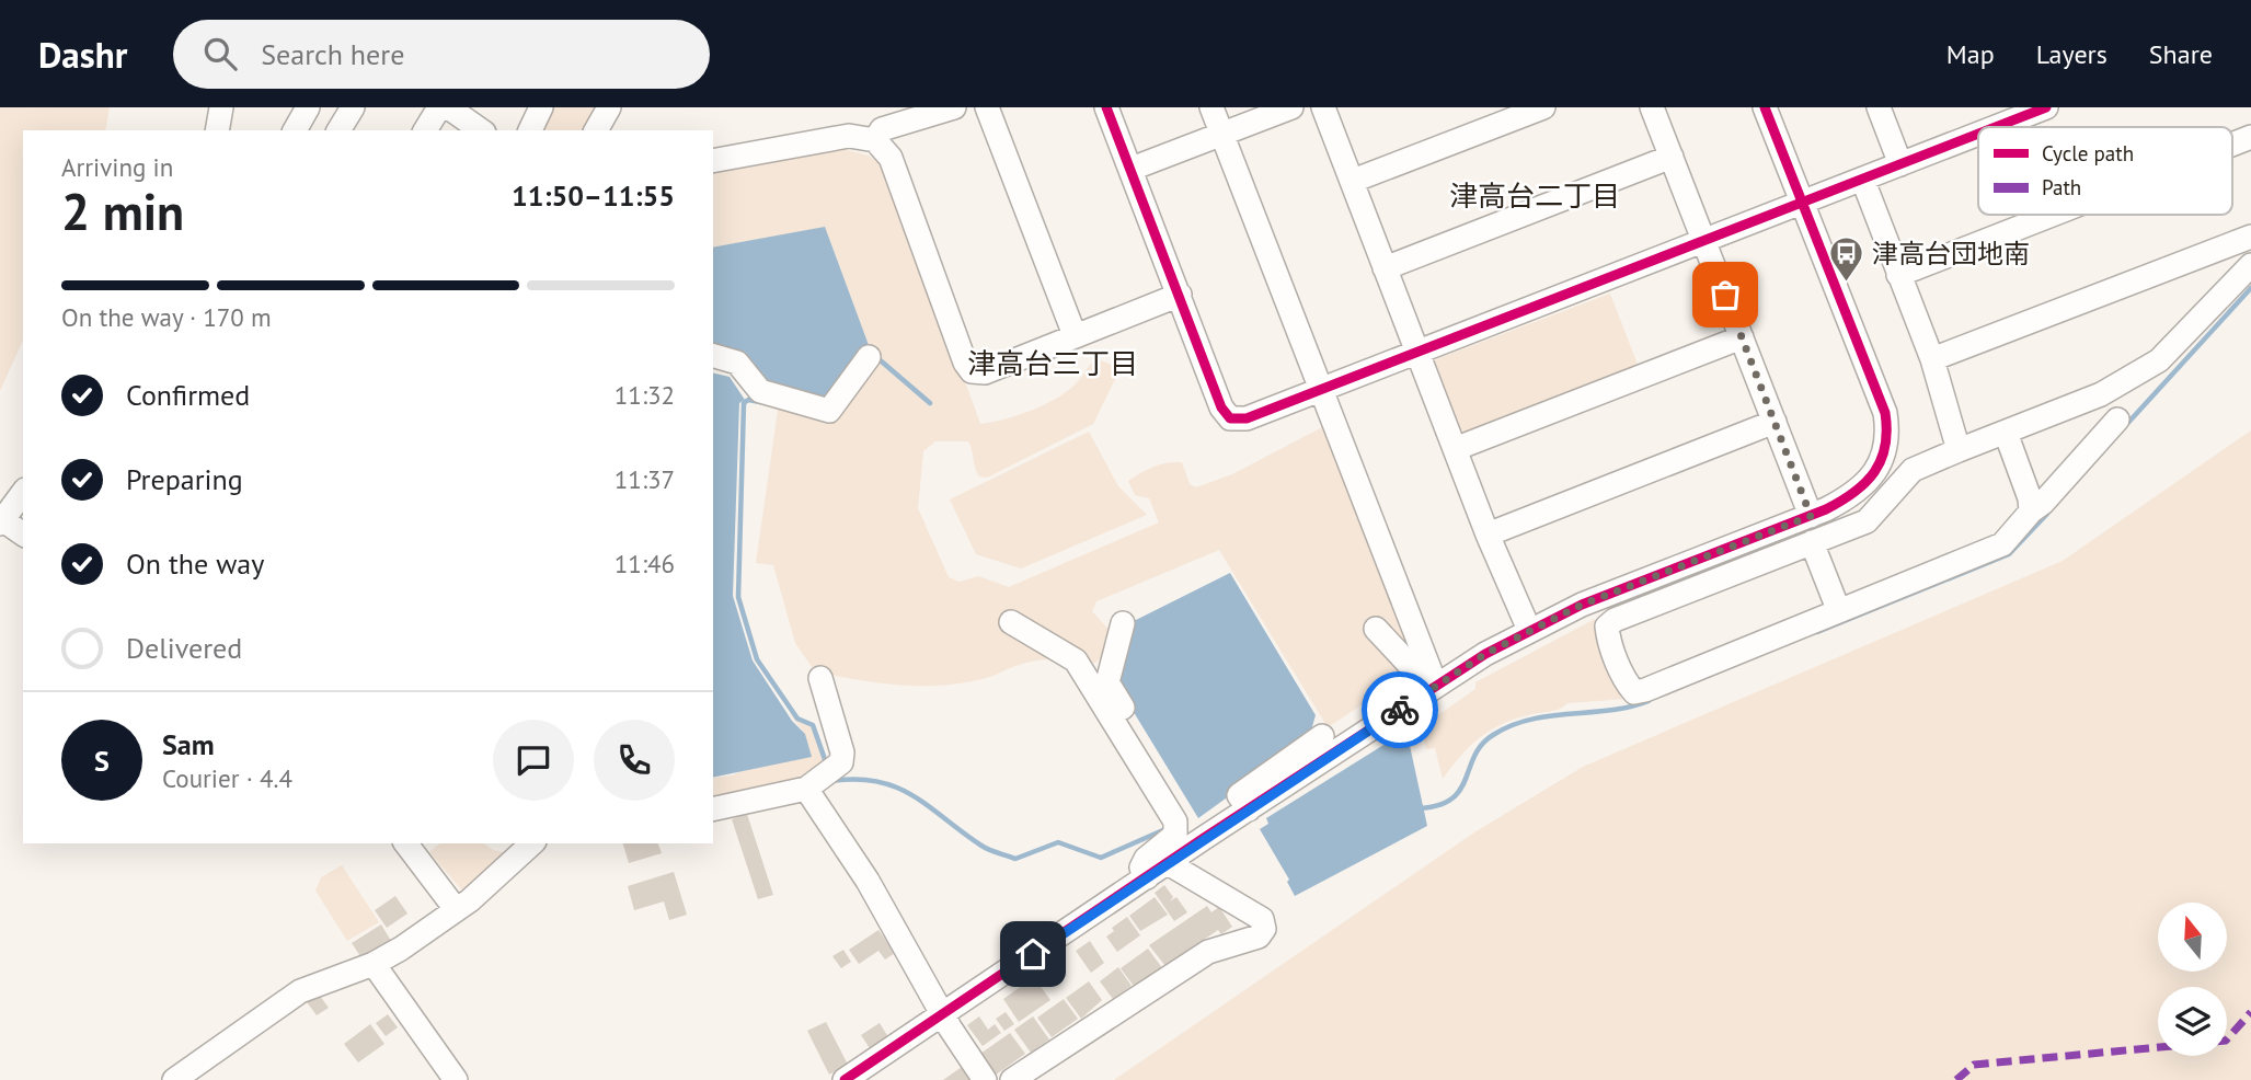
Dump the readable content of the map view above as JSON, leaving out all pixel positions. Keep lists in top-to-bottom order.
{
  "districts": ["津高台二丁目", "津高台三丁目"],
  "places": {
    "bus stop": ["津高台団地南"]
  },
  "legend": ["Cycle path", "Path"],
  "north": "top",
  "page": {
    "header": "Dashr",
    "search": "Search here",
    "nav": ["Map", "Layers", "Share"],
    "heading": ["2 min", "Arriving in", "11:50–11:55"],
    "panel": ["Sam", "Courier · 4.4"],
    "bar": "On the way · 170 m",
    "list": [
      ["Confirmed", "11:32"],
      ["Preparing", "11:37"],
      ["On the way", "11:46"],
      "Delivered"
    ],
    "round": "S"
  }
}
